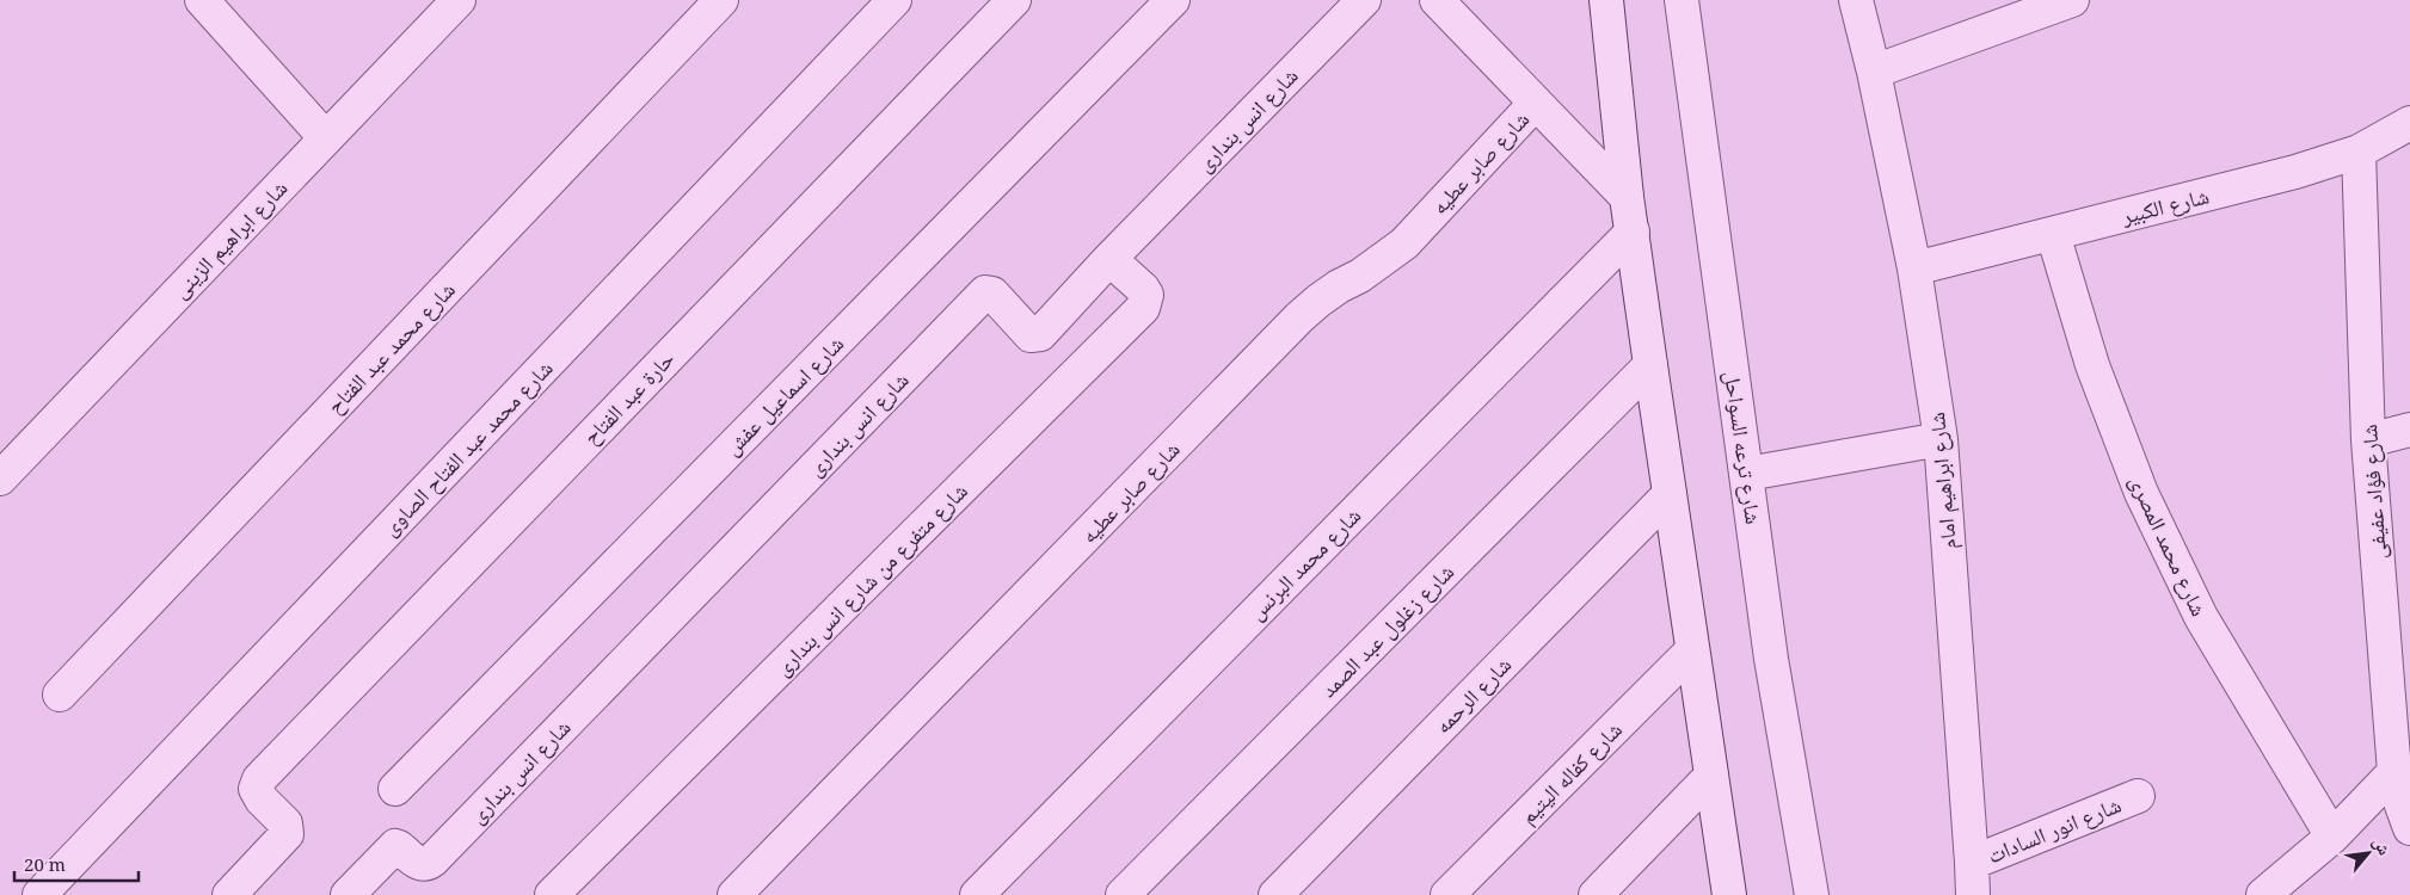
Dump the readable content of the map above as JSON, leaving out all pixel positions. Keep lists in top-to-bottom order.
{
  "streets": {
    "street": [
      "شارع انس بندارى",
      "شارع صابر عطيه",
      "شارع الكبير",
      "شارع ابراهيم الزينى",
      "شارع محمد عبد الفتاح",
      "شارع اسماعيل عفش",
      "حارة عبد الفتاح",
      "شارع محمد عبد الفتاح الصاوى",
      "شارع ترعه السواحل",
      "شارع ابراهيم امام",
      "شارع فؤاد عفيفى",
      "شارع محمد المصرى",
      "شارع محمد البرنس",
      "شارع متفرع من شارع انس بندارى",
      "شارع زغلول عبد الصمد",
      "شارع الرحمه",
      "شارع كفاله اليتيم",
      "شارع انور السادات"
    ]
  },
  "crossings": [
    ["شارع انس بندارى", "شارع متفرع من شارع انس بندارى"],
    ["شارع الكبير", "شارع ابراهيم امام"],
    ["شارع الكبير", "شارع فؤاد عفيفى"],
    ["شارع الكبير", "شارع محمد المصرى"],
    ["شارع ابراهيم امام", "شارع انور السادات"]
  ],
  "scale_bar": "20 m",
  "north": "top right"
}
